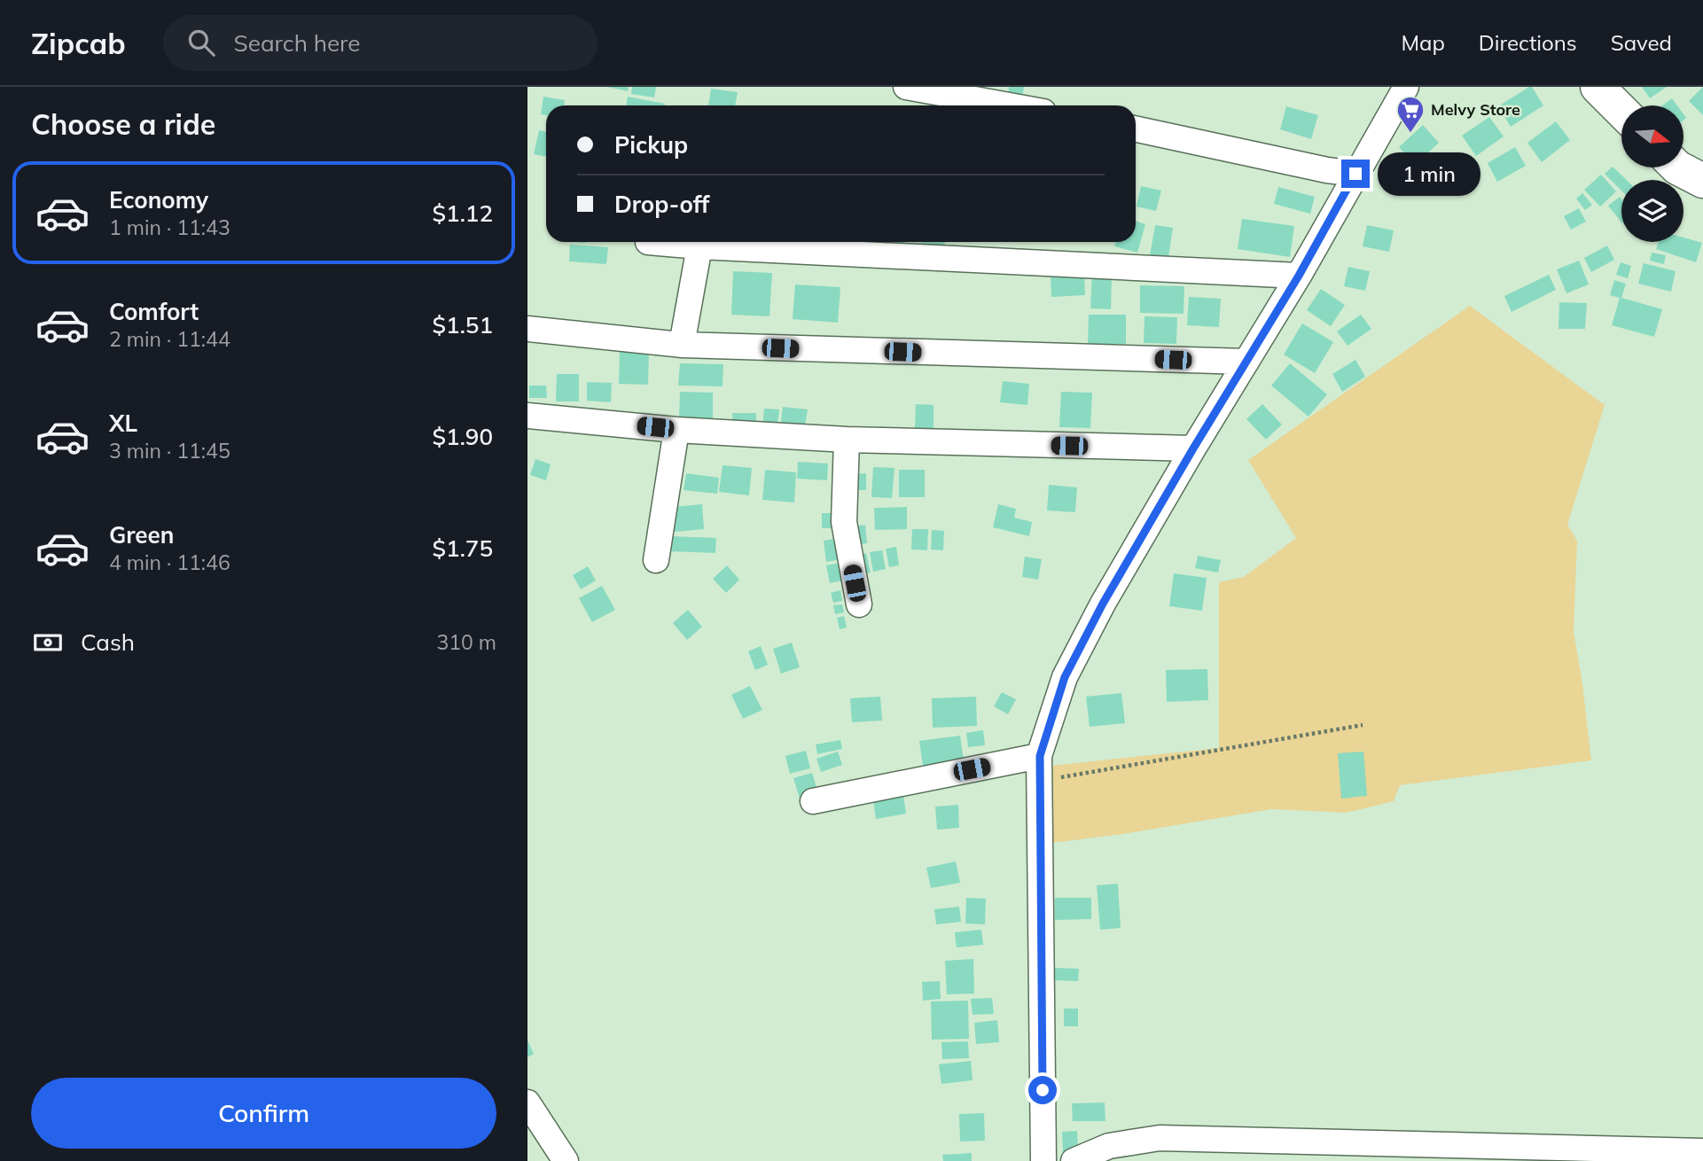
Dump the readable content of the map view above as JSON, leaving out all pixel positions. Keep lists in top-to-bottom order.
{
  "places": {
    "supermarket": ["Melvy Store"]
  },
  "north": "right",
  "page": {
    "header": "Zipcab",
    "search": "Search here",
    "nav": ["Map", "Directions", "Saved"],
    "heading": "Choose a ride",
    "banner": ["Pickup", "Drop-off"],
    "bubble": "1 min",
    "list": [
      {
        "name": "Economy",
        "note": "1 min · 11:43",
        "value": "$1.12"
      },
      {
        "name": "Comfort",
        "note": "2 min · 11:44",
        "value": "$1.51"
      },
      {
        "name": "XL",
        "note": "3 min · 11:45",
        "value": "$1.90"
      },
      {
        "name": "Green",
        "note": "4 min · 11:46",
        "value": "$1.75"
      }
    ],
    "pay": ["Cash", "310 m"],
    "buttons": "Confirm"
  }
}
